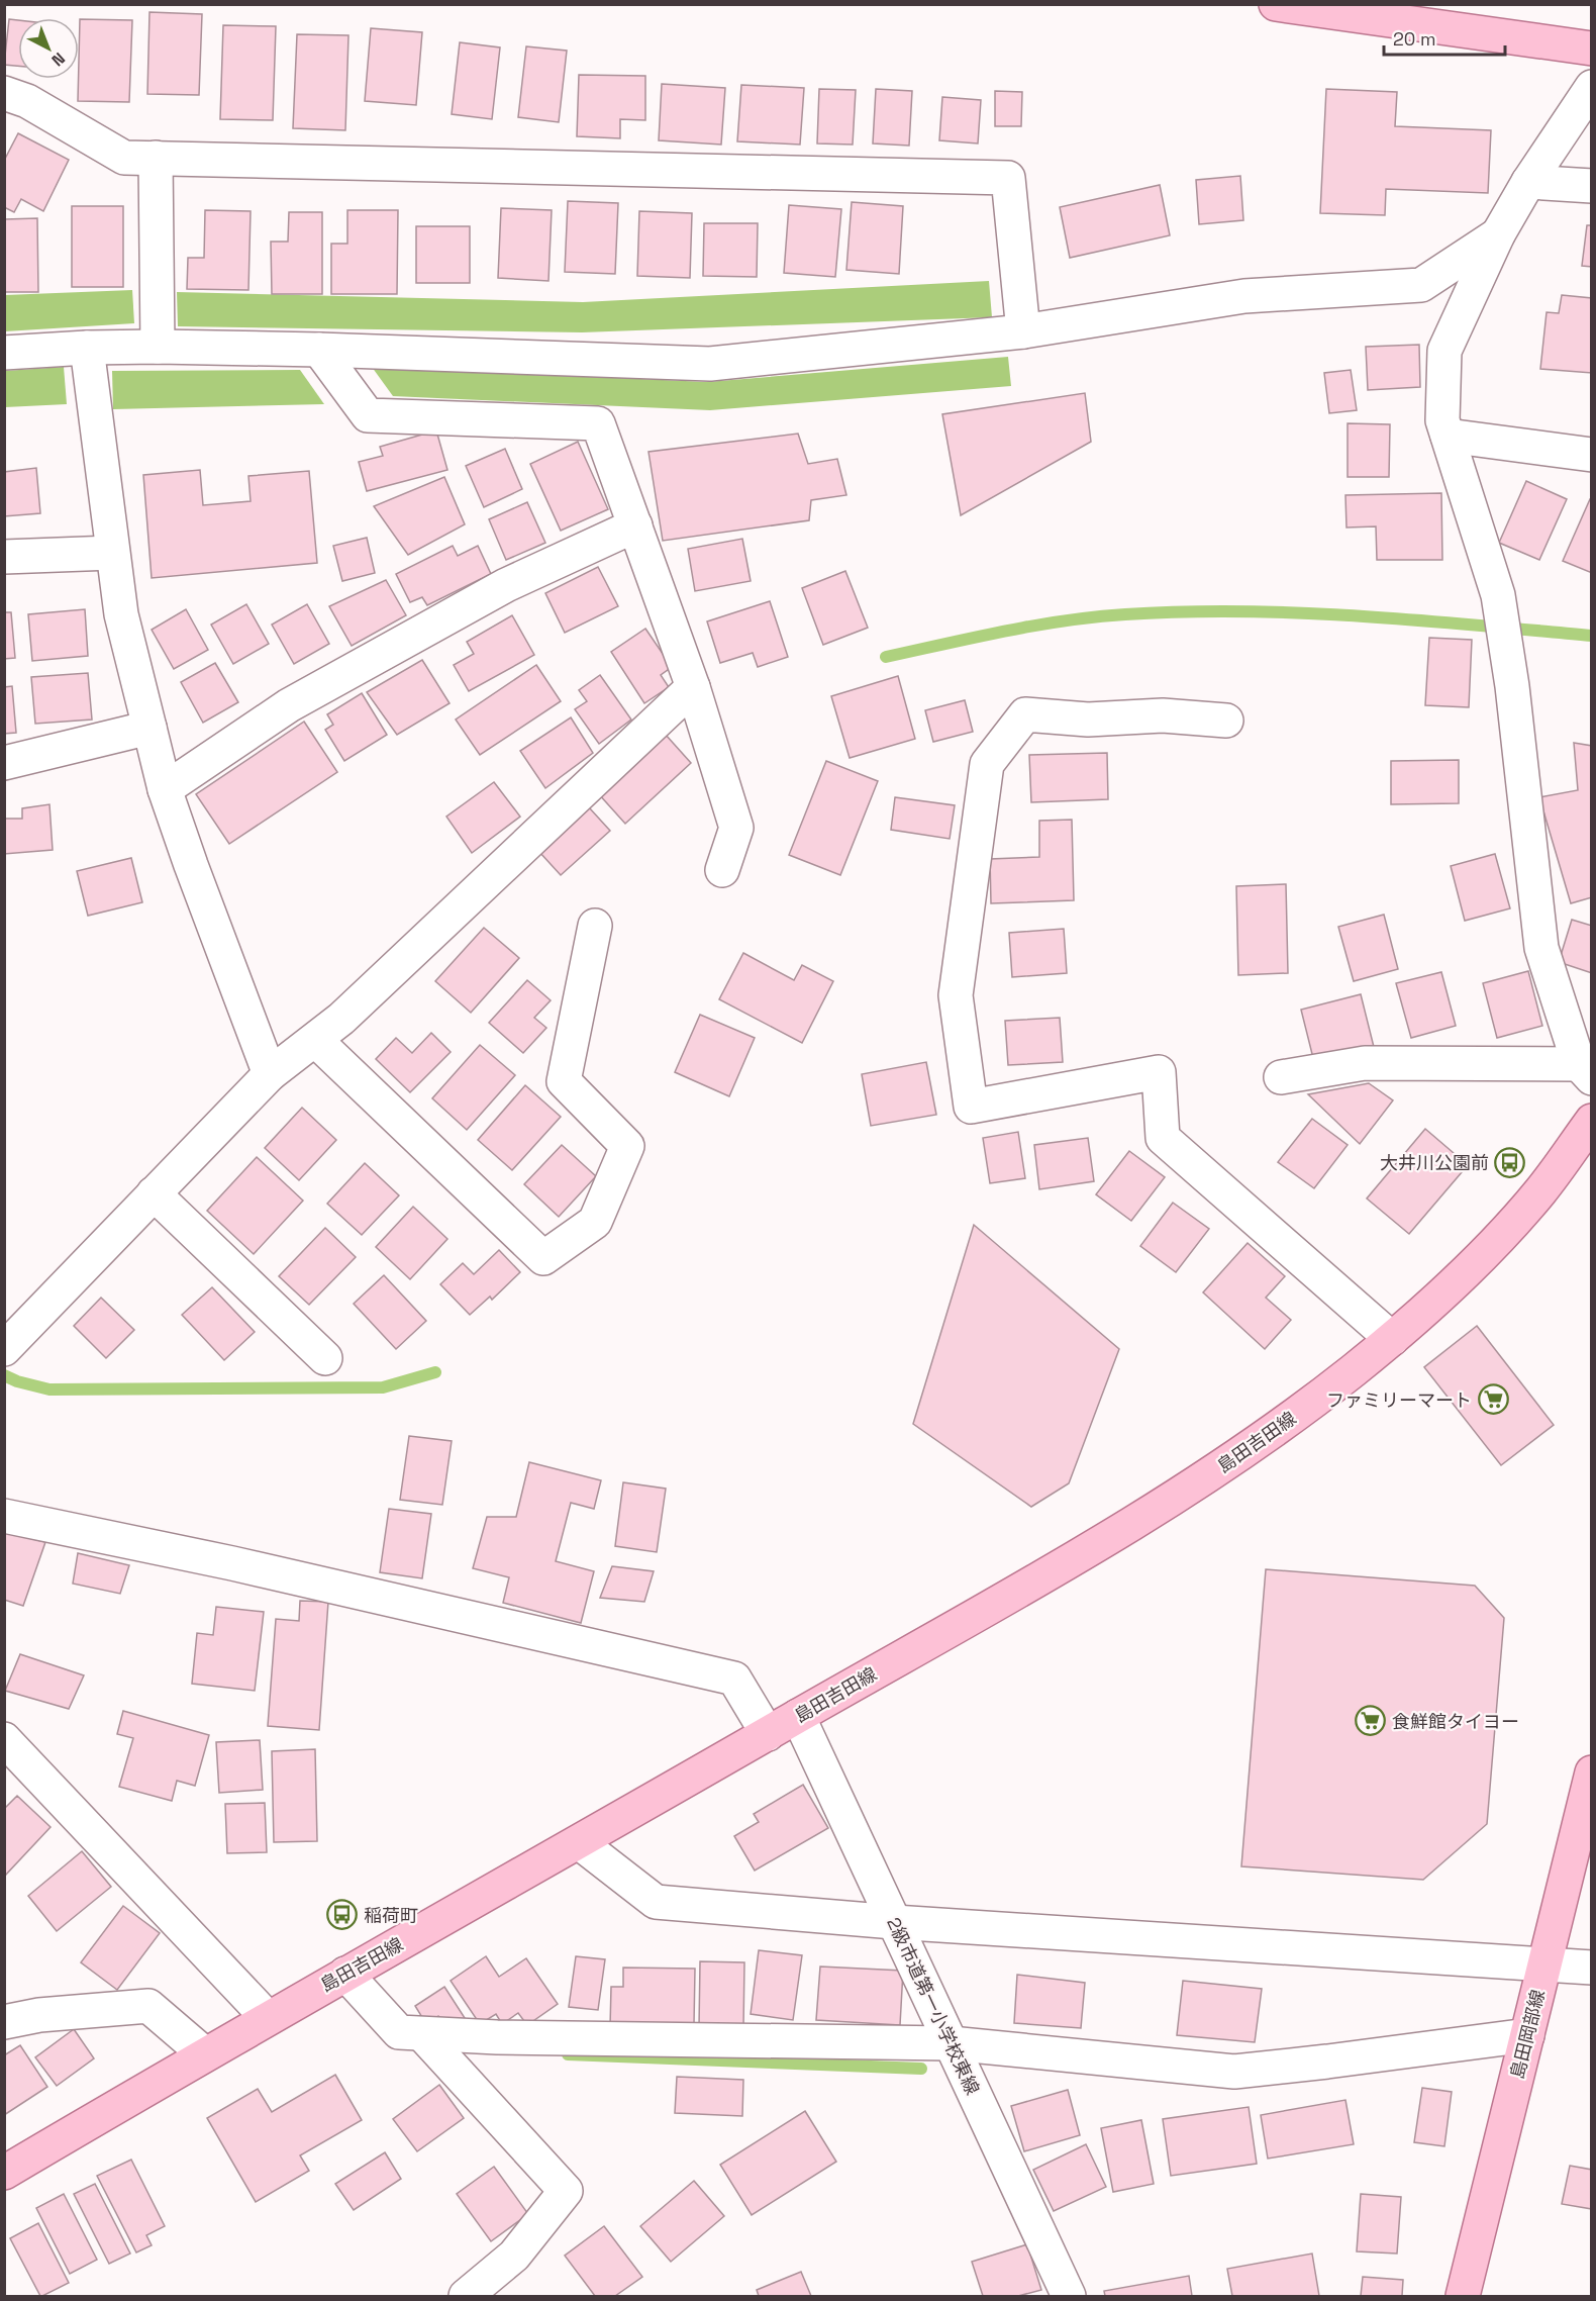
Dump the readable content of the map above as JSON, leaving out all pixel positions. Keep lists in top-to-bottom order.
{
  "streets": {
    "main road": ["島田吉田線", "島田岡部線"],
    "street": ["2級市道第一小学校東線"]
  },
  "crossings": [
    ["島田吉田線", "2級市道第一小学校東線"]
  ],
  "places": {
    "bus stop": ["大井川公園前", "稲荷町"],
    "supermarket": ["ファミリーマート", "食鮮館タイヨー"]
  },
  "scale_bar": "20 m",
  "north": "bottom right"
}
